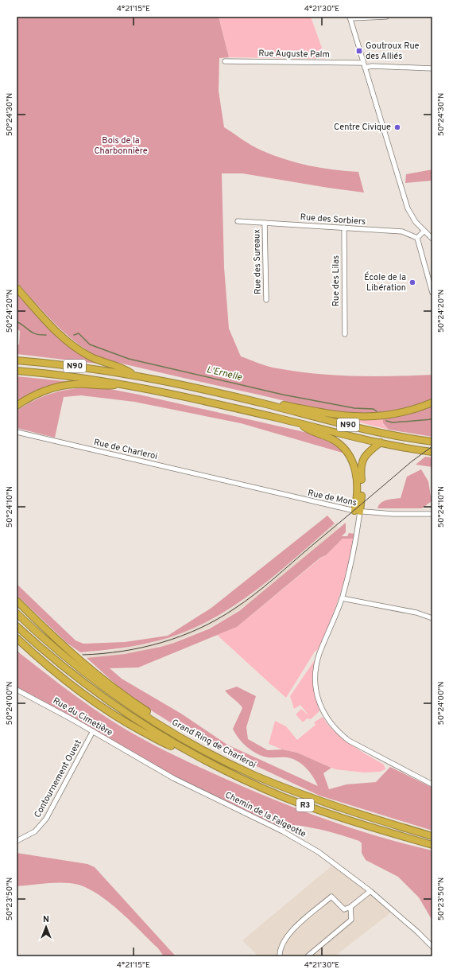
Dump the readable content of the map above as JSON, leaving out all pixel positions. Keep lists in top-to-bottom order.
{
  "streets": {
    "highway": ["N90", "Grand Ring de Charleroi", "R3"],
    "street": [
      "Rue Auguste Palm",
      "Rue des Sorbiers",
      "Rue des Sureaux",
      "Rue des Lilas",
      "Rue de Charleroi",
      "Rue de Mons",
      "Rue du Cimetière",
      "Contournement Ouest",
      "Chemin de la Falgeotte"
    ]
  },
  "crossings": [
    ["Rue des Sorbiers", "Rue des Sureaux"],
    ["Rue des Sorbiers", "Rue des Lilas"],
    ["Rue de Charleroi", "Rue de Mons"],
    ["Rue du Cimetière", "Contournement Ouest"],
    ["Rue du Cimetière", "Chemin de la Falgeotte"]
  ],
  "water": ["L'Ernelle"],
  "parks": ["Bois de la Charbonnière"],
  "places": {
    "transit": ["Goutroux Rue des Alliés"],
    "other": ["Centre Civique", "École de la Libération"]
  },
  "north": "top",
  "coordinates": [
    "4°21'15\"E",
    "4°21'30\"E",
    "50°24'30\"N",
    "50°24'20\"N",
    "50°24'10\"N",
    "50°24'00\"N",
    "50°23'50\"N"
  ]
}
